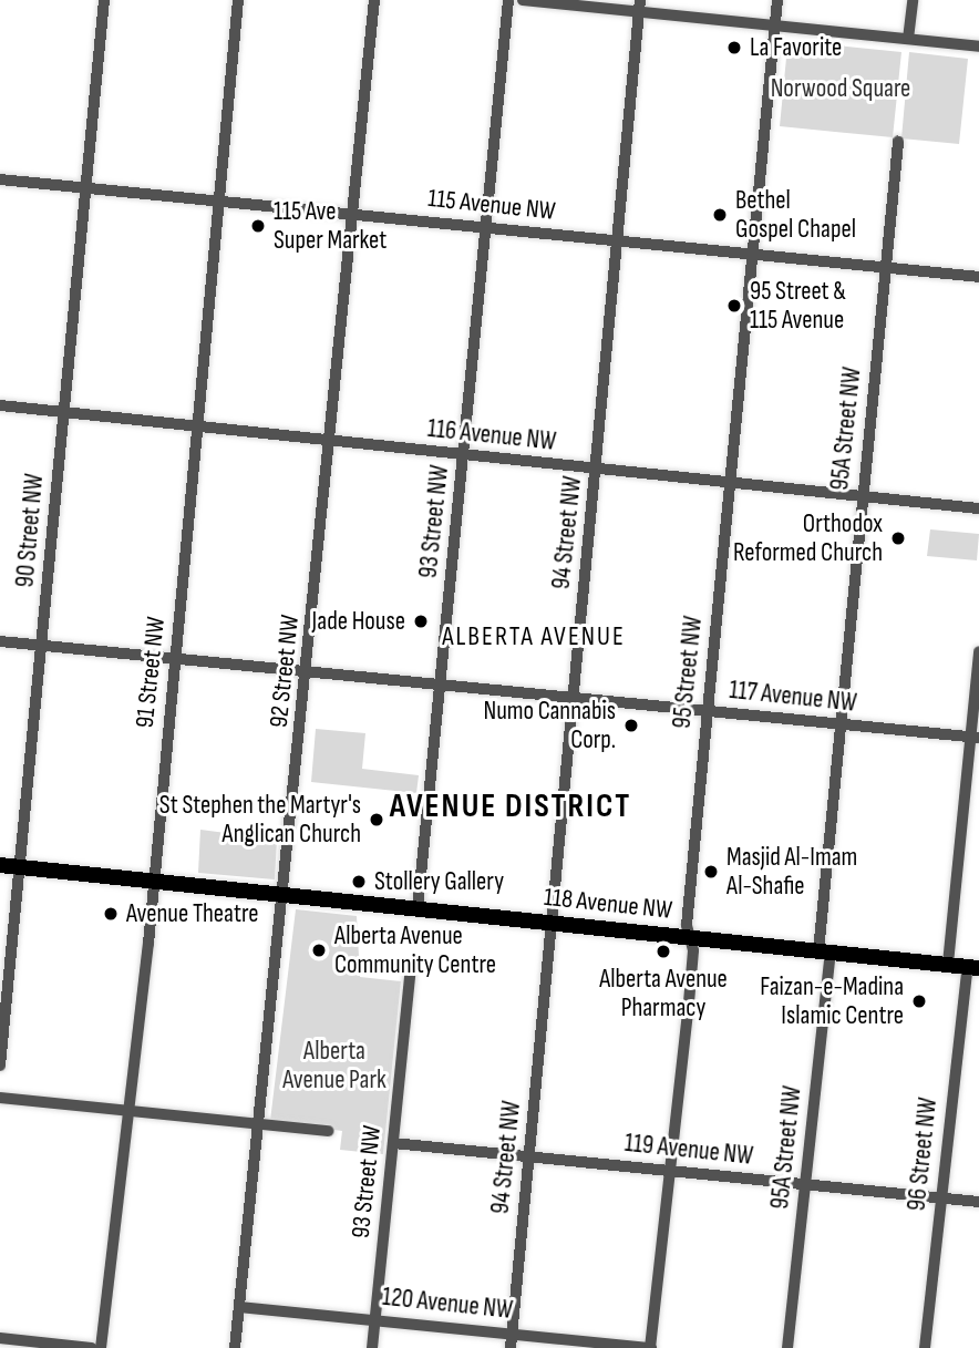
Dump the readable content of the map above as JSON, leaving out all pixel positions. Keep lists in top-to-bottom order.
{
  "streets": {
    "main road": ["118 Avenue NW"],
    "street": [
      "115 Avenue NW",
      "95A Street NW",
      "116 Avenue NW",
      "93 Street NW",
      "90 Street NW",
      "94 Street NW",
      "92 Street NW",
      "91 Street NW",
      "95 Street NW",
      "117 Avenue NW",
      "119 Avenue NW",
      "96 Street NW",
      "120 Avenue NW"
    ]
  },
  "crossings": [
    ["115 Avenue NW", "95A Street NW"],
    ["115 Avenue NW", "93 Street NW"],
    ["115 Avenue NW", "90 Street NW"],
    ["115 Avenue NW", "94 Street NW"],
    ["115 Avenue NW", "92 Street NW"],
    ["115 Avenue NW", "91 Street NW"],
    ["115 Avenue NW", "95 Street NW"],
    ["95A Street NW", "116 Avenue NW"],
    ["95A Street NW", "117 Avenue NW"],
    ["95A Street NW", "118 Avenue NW"],
    ["95A Street NW", "119 Avenue NW"],
    ["116 Avenue NW", "93 Street NW"],
    ["116 Avenue NW", "90 Street NW"],
    ["116 Avenue NW", "94 Street NW"],
    ["116 Avenue NW", "92 Street NW"],
    ["116 Avenue NW", "91 Street NW"],
    ["116 Avenue NW", "95 Street NW"],
    ["93 Street NW", "117 Avenue NW"],
    ["93 Street NW", "118 Avenue NW"],
    ["93 Street NW", "119 Avenue NW"],
    ["93 Street NW", "120 Avenue NW"],
    ["90 Street NW", "117 Avenue NW"],
    ["90 Street NW", "118 Avenue NW"],
    ["94 Street NW", "117 Avenue NW"],
    ["94 Street NW", "118 Avenue NW"],
    ["94 Street NW", "119 Avenue NW"],
    ["94 Street NW", "120 Avenue NW"],
    ["92 Street NW", "117 Avenue NW"],
    ["92 Street NW", "118 Avenue NW"],
    ["92 Street NW", "120 Avenue NW"],
    ["91 Street NW", "117 Avenue NW"],
    ["91 Street NW", "118 Avenue NW"],
    ["95 Street NW", "117 Avenue NW"],
    ["95 Street NW", "118 Avenue NW"],
    ["95 Street NW", "119 Avenue NW"],
    ["95 Street NW", "120 Avenue NW"],
    ["118 Avenue NW", "96 Street NW"],
    ["119 Avenue NW", "96 Street NW"]
  ],
  "districts": ["ALBERTA AVENUE", "AVENUE DISTRICT"],
  "parks": ["Norwood Square", "Alberta Avenue Park"],
  "places": [
    "La Favorite",
    "Bethel Gospel Chapel",
    "115 Ave Super Market",
    "95 Street & 115 Avenue",
    "Orthodox Reformed Church",
    "Jade House",
    "Numo Cannabis Corp.",
    "St Stephen the Martyr's Anglican Church",
    "Masjid Al-Imam Al-Shafie",
    "Stollery Gallery",
    "Avenue Theatre",
    "Alberta Avenue Community Centre",
    "Alberta Avenue Pharmacy",
    "Faizan-e-Madina Islamic Centre"
  ]
}
